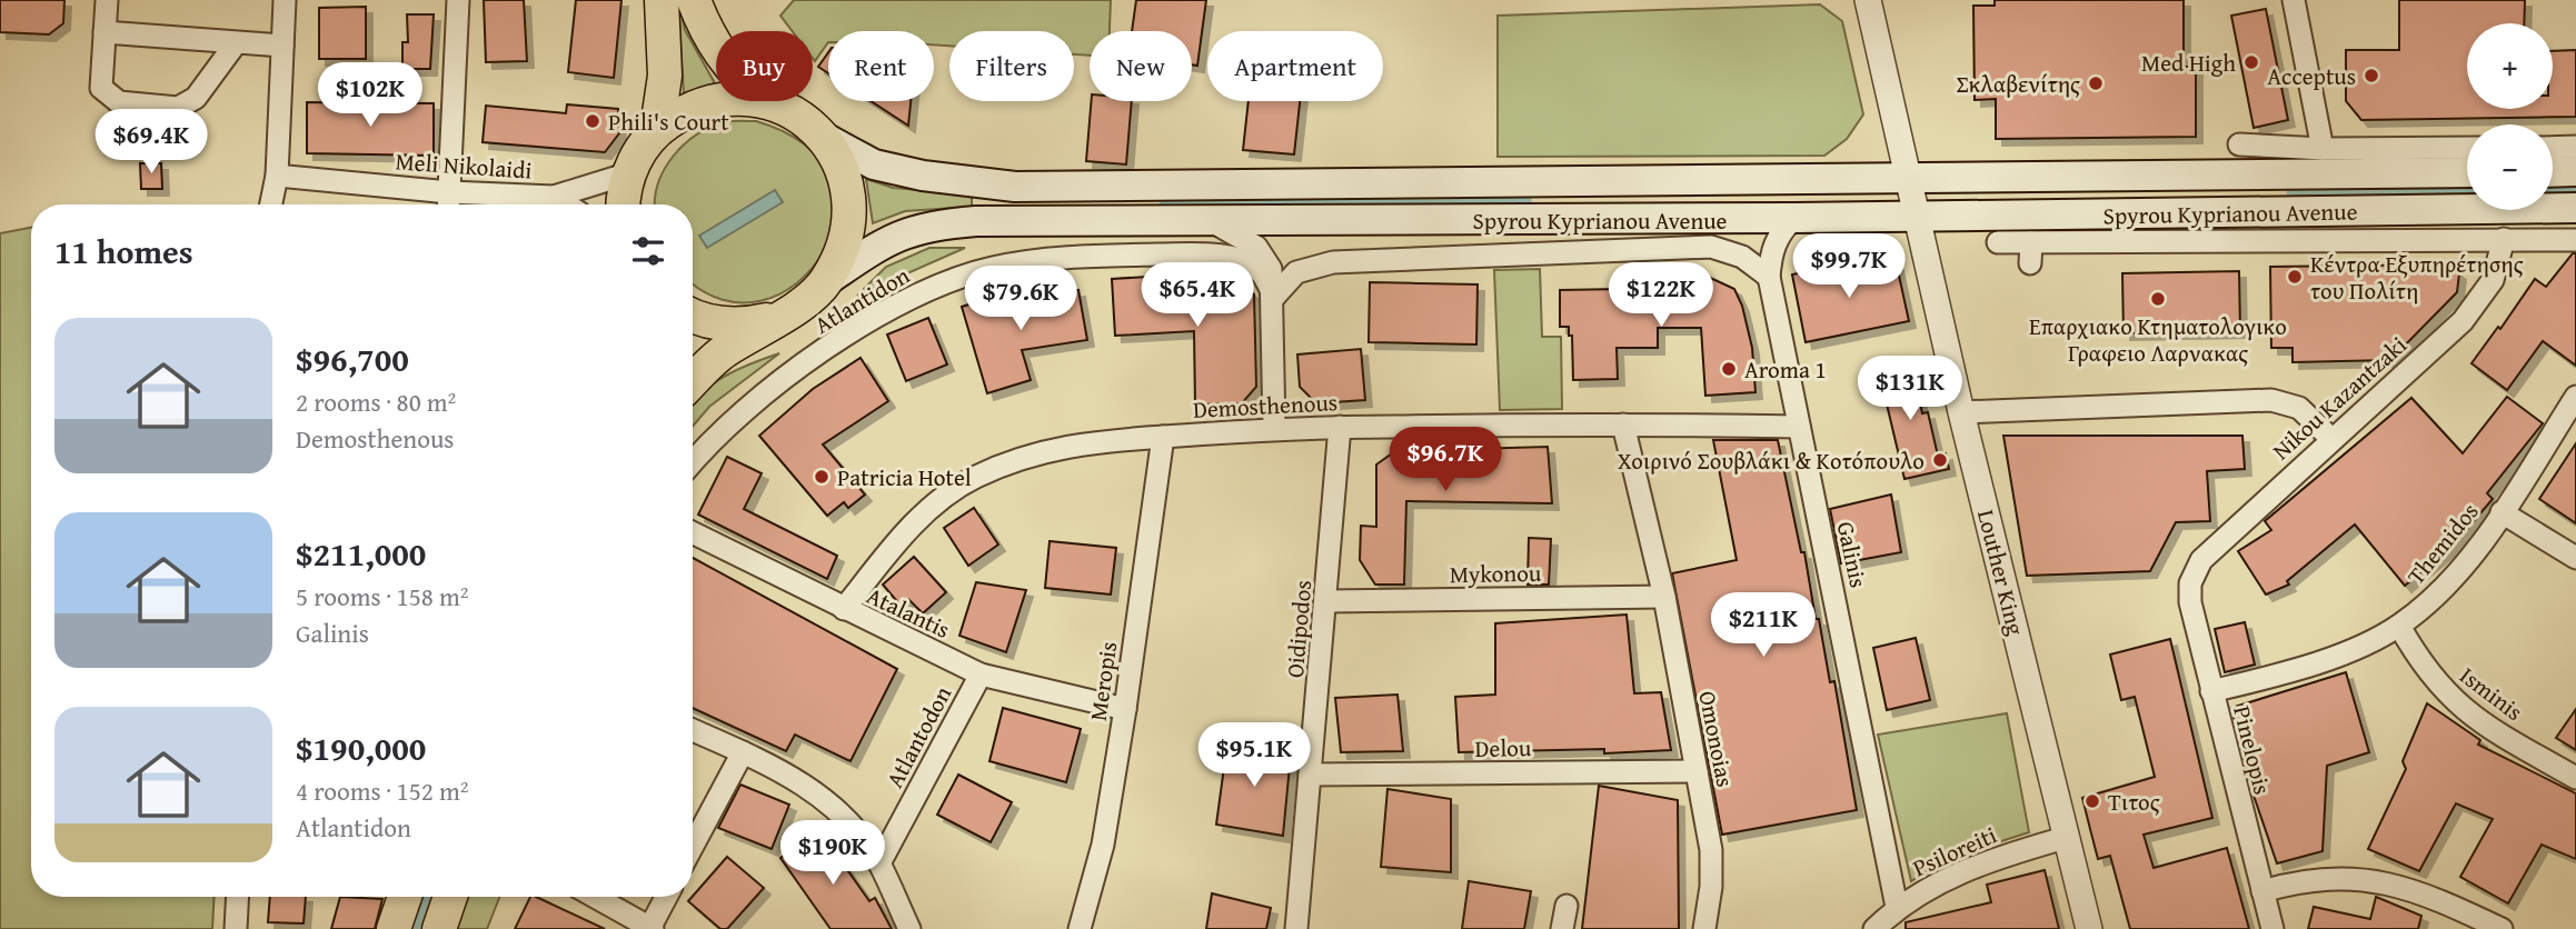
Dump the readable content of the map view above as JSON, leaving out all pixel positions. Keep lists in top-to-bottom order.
{
  "streets": {
    "main road": ["Spyrou Kyprianou Avenue"],
    "street": [
      "Meli Nikolaidi",
      "Atlantidon",
      "Nikou Kazantzaki",
      "Demosthenous",
      "Themidos",
      "Galinis",
      "Louther King",
      "Mykonou",
      "Atalantis",
      "Oidipodos",
      "Meropis",
      "Isminis",
      "Atlantodon",
      "Omonoias",
      "Delou",
      "Pinelopis",
      "Psiloreiti"
    ]
  },
  "crossings": [
    ["Spyrou Kyprianou Avenue", "Galinis"],
    ["Spyrou Kyprianou Avenue", "Louther King"],
    ["Nikou Kazantzaki", "Pinelopis"],
    ["Demosthenous", "Galinis"],
    ["Demosthenous", "Atalantis"],
    ["Demosthenous", "Oidipodos"],
    ["Demosthenous", "Meropis"],
    ["Demosthenous", "Omonoias"],
    ["Themidos", "Isminis"],
    ["Themidos", "Pinelopis"],
    ["Galinis", "Psiloreiti"],
    ["Louther King", "Psiloreiti"],
    ["Mykonou", "Oidipodos"],
    ["Mykonou", "Omonoias"],
    ["Atalantis", "Meropis"],
    ["Atalantis", "Atlantodon"],
    ["Oidipodos", "Delou"],
    ["Omonoias", "Delou"]
  ],
  "places": [
    "Med High",
    "Acceptus",
    "Σκλαβενίτης",
    "Phili's Court",
    "Κέντρα Εξυπηρέτησης του Πολίτη",
    "Επαρχιακο Κτηματολογικο Γραφειο Λαρνακας",
    "Aroma 1",
    "Χοιρινό Σουβλάκι & Κοτόπουλο",
    "Patricia Hotel",
    "Τιτος"
  ],
  "page": {
    "map_buttons": ["+", "−"],
    "chip": [
      "Buy",
      "Rent",
      "Filters",
      "New",
      "Apartment"
    ],
    "price": [
      "$102K",
      "$69.4K",
      "$99.7K",
      "$65.4K",
      "$122K",
      "$79.6K",
      "$131K",
      "$96.7K",
      "$211K",
      "$95.1K",
      "$190K"
    ],
    "heading": "11 homes",
    "list": [
      {
        "name": "$96,700",
        "note": "2 rooms · 80 m² · Demosthenous"
      },
      {
        "name": "$211,000",
        "note": "5 rooms · 158 m² · Galinis"
      },
      {
        "name": "$190,000",
        "note": "4 rooms · 152 m² · Atlantidon"
      }
    ]
  }
}
